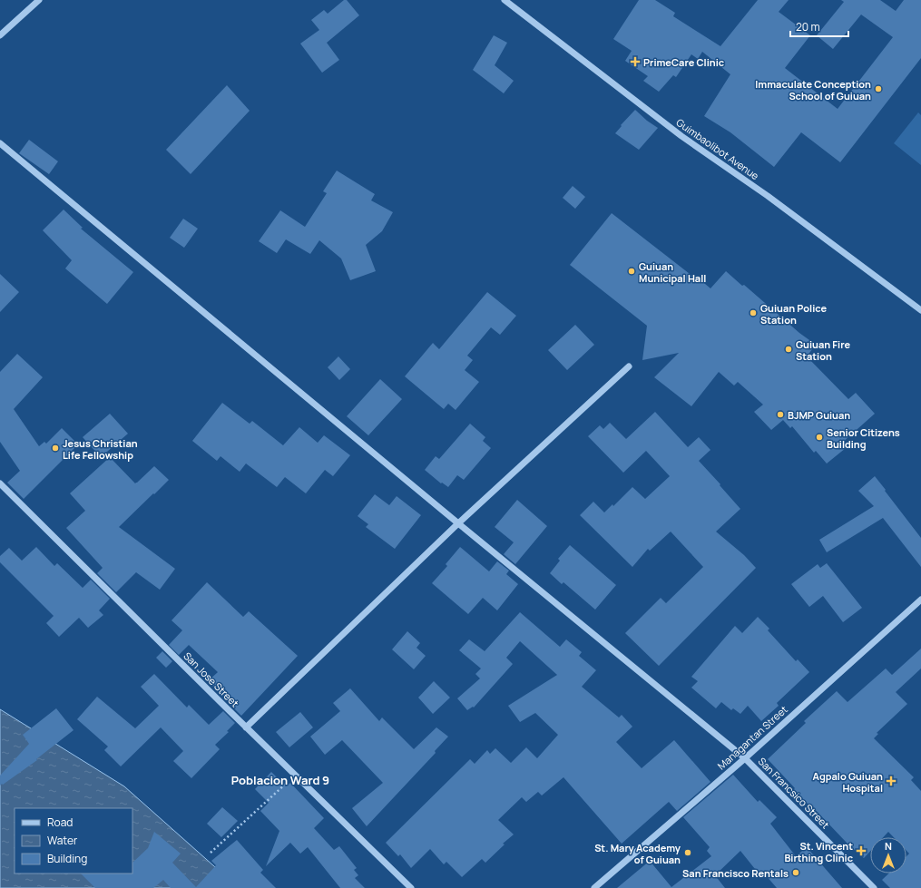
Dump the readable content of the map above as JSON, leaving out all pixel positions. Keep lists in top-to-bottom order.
{
  "streets": {
    "street": [
      "Guimbaolibot Avenue",
      "San Jose Street",
      "Managantan Street",
      "San Francsico Street"
    ]
  },
  "crossings": [
    ["Managantan Street", "San Francsico Street"]
  ],
  "districts": ["Poblacion Ward 9"],
  "places": {
    "health": ["PrimeCare Clinic", "Agpalo Guiuan Hospital", "St. Vincent Birthing Clinic"],
    "other": [
      "Immaculate Conception School of Guiuan",
      "Guiuan Municipal Hall",
      "Guiuan Police Station",
      "Guiuan Fire Station",
      "BJMP Guiuan",
      "Senior Citizens Building",
      "Jesus Christian Life Fellowship",
      "St. Mary Academy of Guiuan",
      "San Francisco Rentals"
    ]
  },
  "legend": ["Road", "Water", "Building"],
  "scale_bar": "20 m",
  "north": "top"
}
